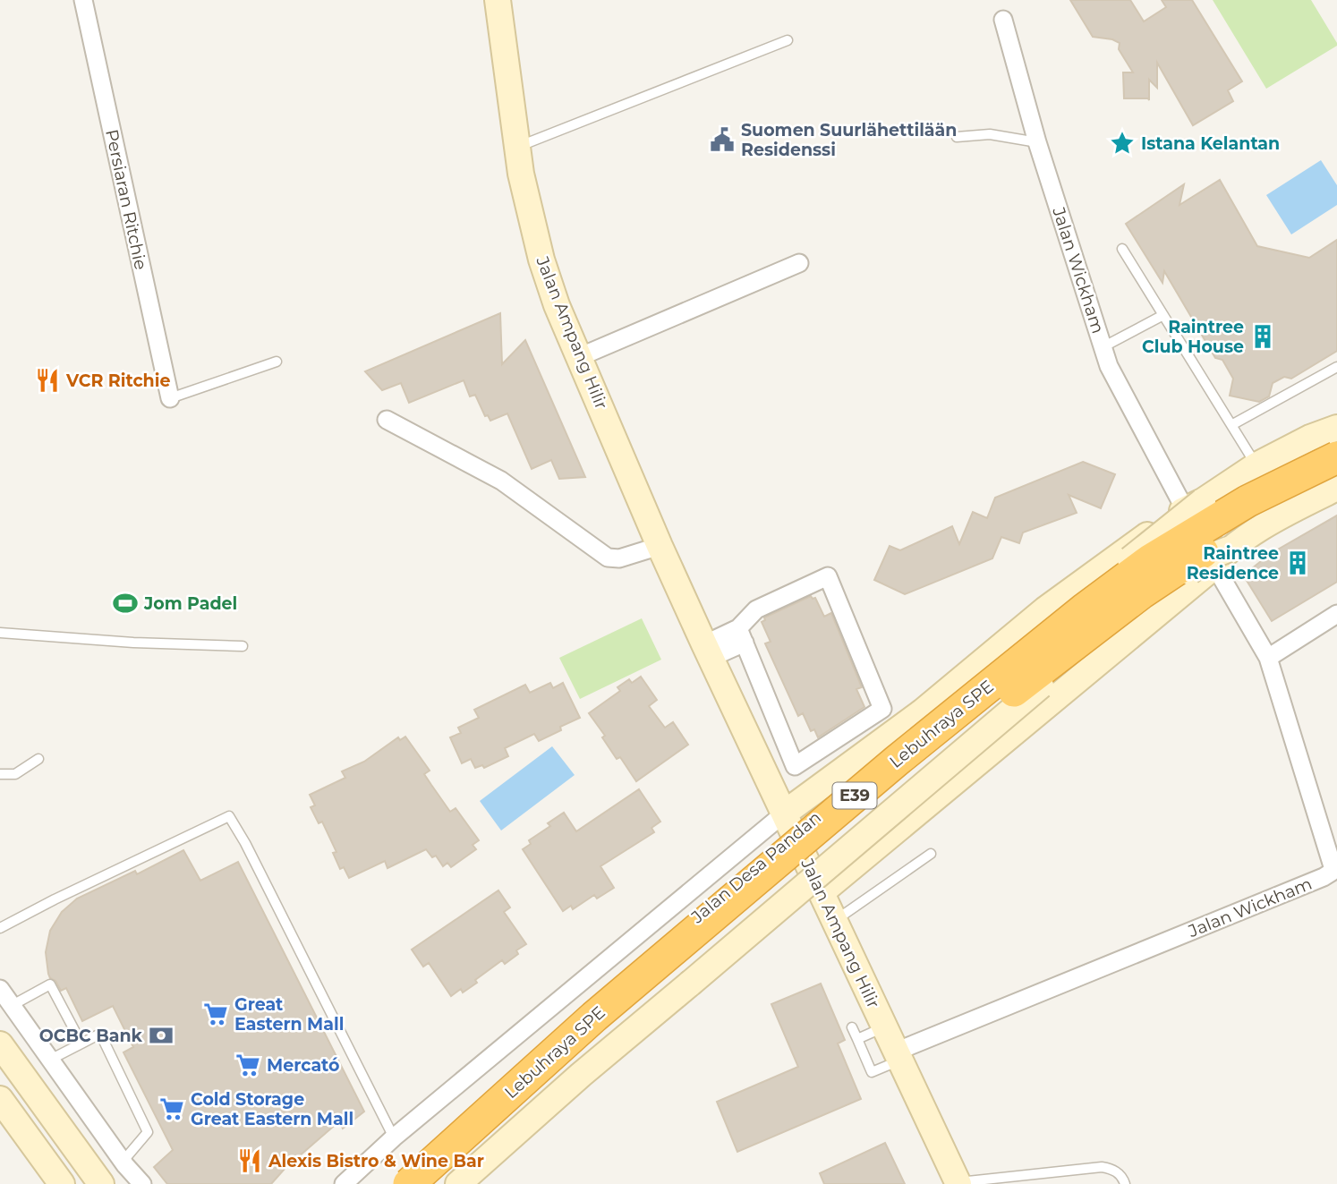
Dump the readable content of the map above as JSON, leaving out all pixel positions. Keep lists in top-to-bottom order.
{
  "streets": {
    "highway": ["Lebuhraya SPE", "E39"],
    "street": [
      "Persiaran Ritchie",
      "Jalan Wickham",
      "Jalan Ampang Hilir",
      "Jalan Desa Pandan"
    ]
  },
  "crossings": [
    ["Jalan Wickham", "Jalan Ampang Hilir"],
    ["Jalan Wickham", "Jalan Desa Pandan"]
  ],
  "places": {
    "public building": ["Suomen Suurlähettilään Residenssi"],
    "place": ["Istana Kelantan"],
    "building": ["Raintree Club House", "Raintree Residence"],
    "restaurant": ["VCR Ritchie", "Alexis Bistro & Wine Bar"],
    "sports": ["Jom Padel"],
    "supermarket": ["Great Eastern Mall", "Mercató", "Cold Storage Great Eastern Mall"],
    "bank": ["OCBC Bank"]
  }
}
